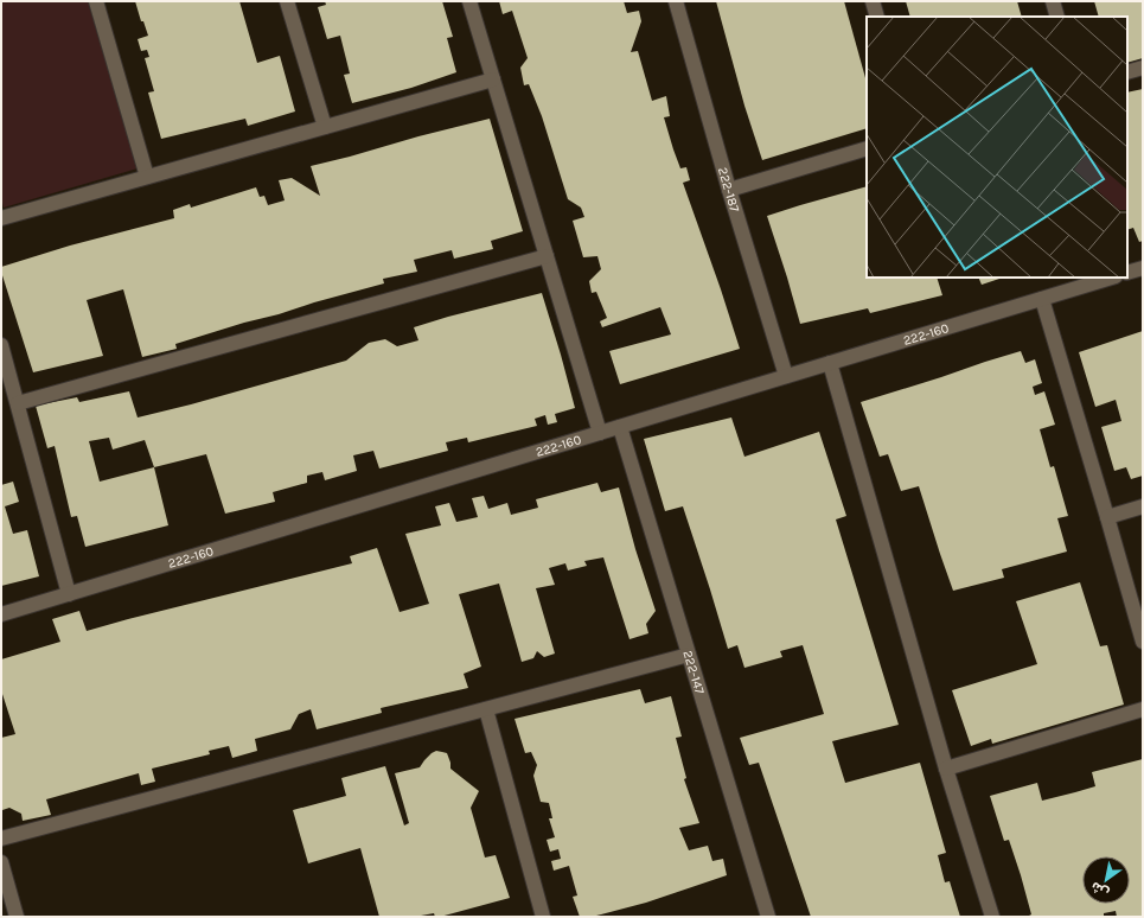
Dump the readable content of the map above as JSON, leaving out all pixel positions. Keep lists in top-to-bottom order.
{
  "streets": {
    "street": ["222-187", "222-160", "222-147"]
  },
  "crossings": [
    ["222-187", "222-160"],
    ["222-160", "222-147"]
  ],
  "north": "bottom left"
}
